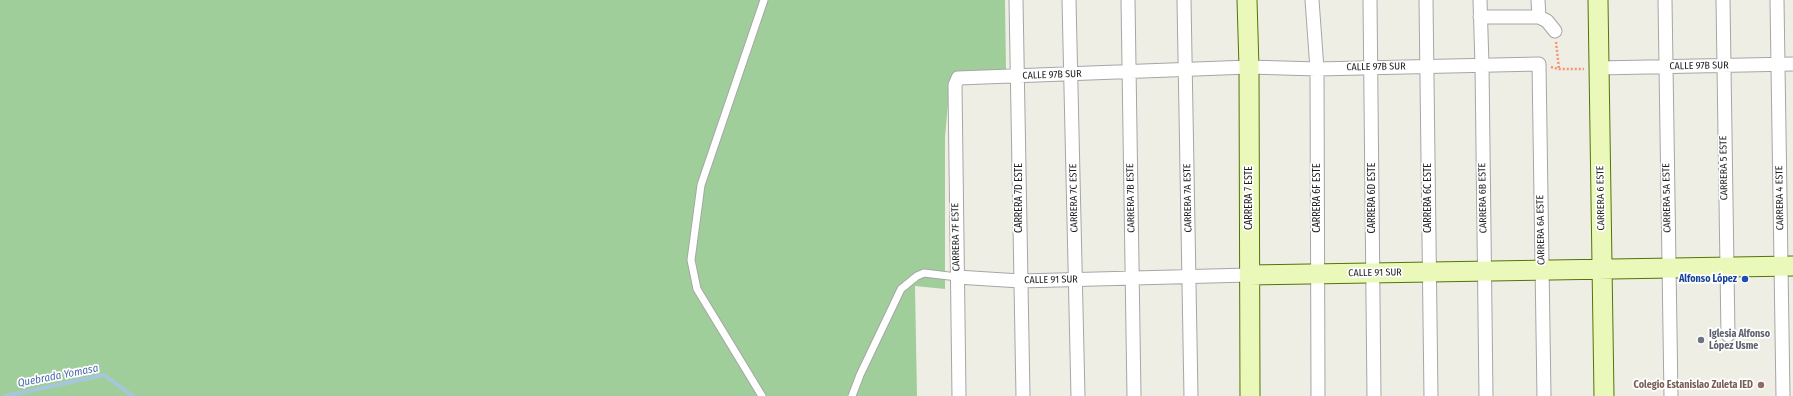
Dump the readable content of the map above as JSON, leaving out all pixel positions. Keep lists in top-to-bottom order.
{
  "streets": {
    "street": [
      "CALLE 97B SUR",
      "CARRERA 5 ESTE",
      "CARRERA 7D ESTE",
      "CARRERA 7C ESTE",
      "CARRERA 7B ESTE",
      "CARRERA 7A ESTE",
      "CARRERA 7 ESTE",
      "CARRERA 6F ESTE",
      "CARRERA 6D ESTE",
      "CARRERA 6C ESTE",
      "CARRERA 6B ESTE",
      "CARRERA 6 ESTE",
      "CARRERA 5A ESTE",
      "CARRERA 4 ESTE",
      "CARRERA 6A ESTE",
      "CARRERA 7F ESTE",
      "CALLE 91 SUR"
    ]
  },
  "crossings": [
    ["CALLE 97B SUR", "CARRERA 5 ESTE"],
    ["CALLE 97B SUR", "CARRERA 7D ESTE"],
    ["CALLE 97B SUR", "CARRERA 7C ESTE"],
    ["CALLE 97B SUR", "CARRERA 7B ESTE"],
    ["CALLE 97B SUR", "CARRERA 7A ESTE"],
    ["CALLE 97B SUR", "CARRERA 7 ESTE"],
    ["CALLE 97B SUR", "CARRERA 6F ESTE"],
    ["CALLE 97B SUR", "CARRERA 6D ESTE"],
    ["CALLE 97B SUR", "CARRERA 6C ESTE"],
    ["CALLE 97B SUR", "CARRERA 6B ESTE"],
    ["CALLE 97B SUR", "CARRERA 6 ESTE"],
    ["CALLE 97B SUR", "CARRERA 5A ESTE"],
    ["CALLE 97B SUR", "CARRERA 4 ESTE"],
    ["CALLE 97B SUR", "CARRERA 6A ESTE"],
    ["CALLE 97B SUR", "CARRERA 7F ESTE"],
    ["CARRERA 5 ESTE", "CALLE 91 SUR"],
    ["CARRERA 7D ESTE", "CALLE 91 SUR"],
    ["CARRERA 7C ESTE", "CALLE 91 SUR"],
    ["CARRERA 7B ESTE", "CALLE 91 SUR"],
    ["CARRERA 7A ESTE", "CALLE 91 SUR"],
    ["CARRERA 7 ESTE", "CALLE 91 SUR"],
    ["CARRERA 6F ESTE", "CALLE 91 SUR"],
    ["CARRERA 6D ESTE", "CALLE 91 SUR"],
    ["CARRERA 6C ESTE", "CALLE 91 SUR"],
    ["CARRERA 6B ESTE", "CALLE 91 SUR"],
    ["CARRERA 6 ESTE", "CALLE 91 SUR"],
    ["CARRERA 5A ESTE", "CALLE 91 SUR"],
    ["CARRERA 4 ESTE", "CALLE 91 SUR"],
    ["CARRERA 6A ESTE", "CALLE 91 SUR"],
    ["CARRERA 7F ESTE", "CALLE 91 SUR"]
  ],
  "water": ["Quebrada Yomasa"],
  "places": ["Alfonso López", "Iglesia Alfonso López Usme", "Colegio Estanislao Zuleta IED"]
}
